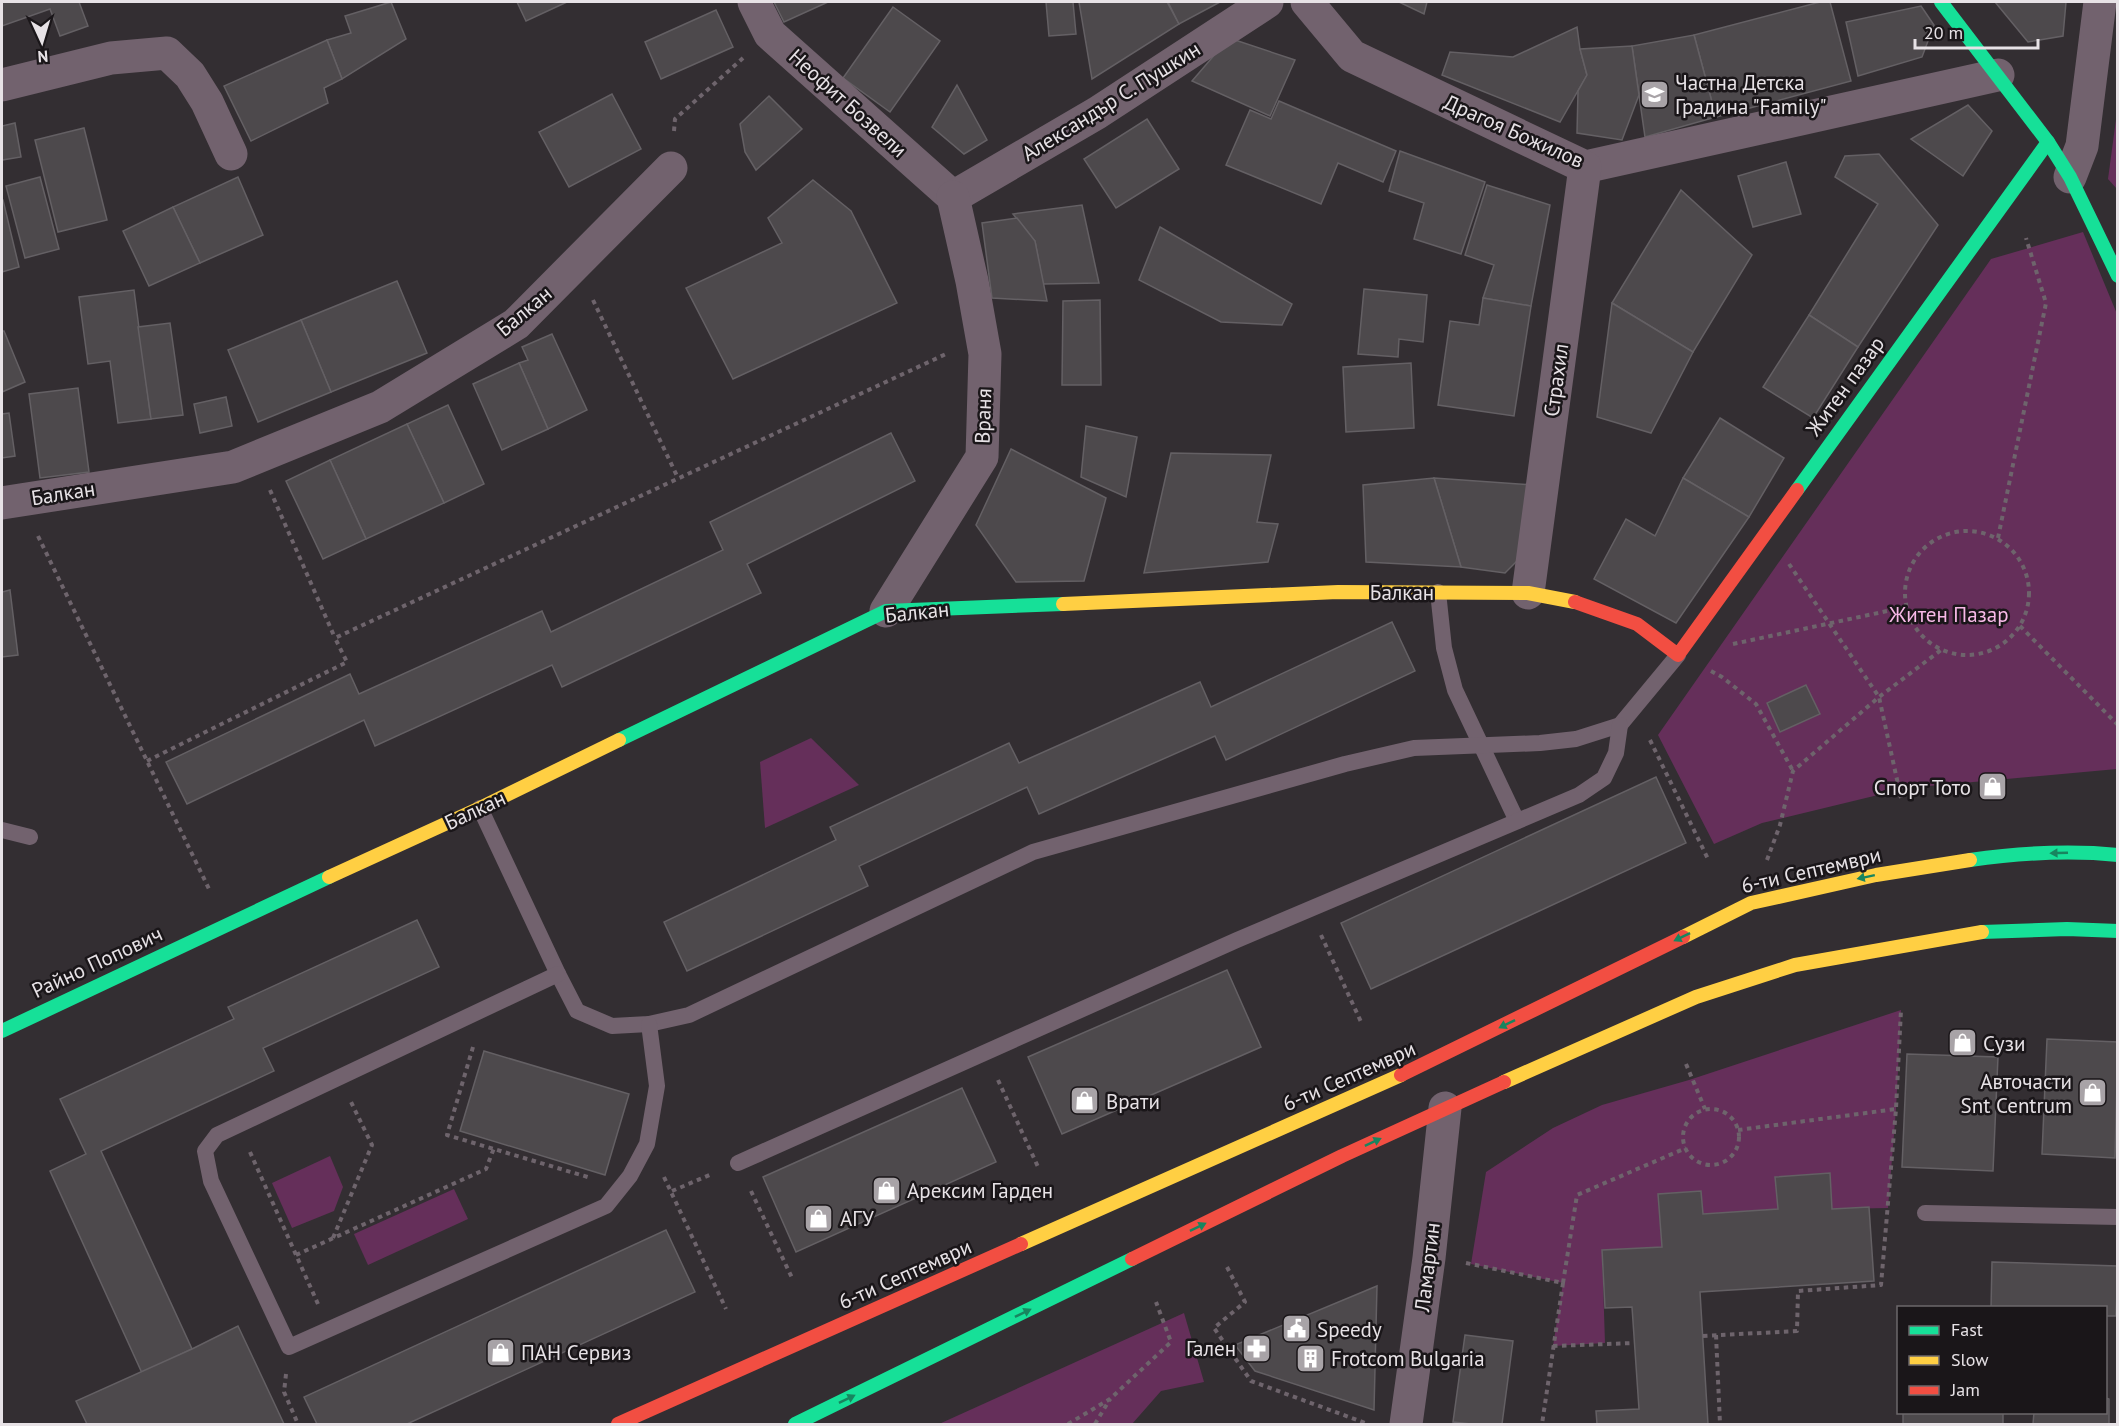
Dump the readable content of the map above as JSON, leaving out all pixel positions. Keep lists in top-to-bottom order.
{
  "streets": {
    "main road": [
      "Балкан",
      "Житен пазар",
      "6-ти Септември",
      "Райно Попович"
    ],
    "street": [
      "Александър С. Пушкин",
      "Неофит Бозвели",
      "Драгоя Божилов",
      "Страхил",
      "Враня",
      "Ламартин"
    ]
  },
  "crossings": [
    ["Александър С. Пушкин", "Неофит Бозвели"],
    ["Александър С. Пушкин", "Враня"],
    ["Неофит Бозвели", "Враня"],
    ["Драгоя Божилов", "Страхил"],
    ["Балкан", "Страхил"],
    ["Балкан", "Житен пазар"],
    ["Балкан", "Враня"],
    ["Балкан", "Райно Попович"]
  ],
  "parks": ["Житен Пазар"],
  "places": {
    "school or university": ["Частна Детска Градина \"Family\""],
    "shop": [
      "Спорт Тото",
      "Сузи",
      "Авточасти Snt Centrum",
      "Врати",
      "Арексим Гарден",
      "АГУ",
      "ПАН Сервиз"
    ],
    "public building": ["Speedy"],
    "pharmacy": ["Гален"],
    "building": ["Frotcom Bulgaria"]
  },
  "legend": ["Fast", "Slow", "Jam"],
  "scale_bar": "20 m",
  "north": "bottom"
}
